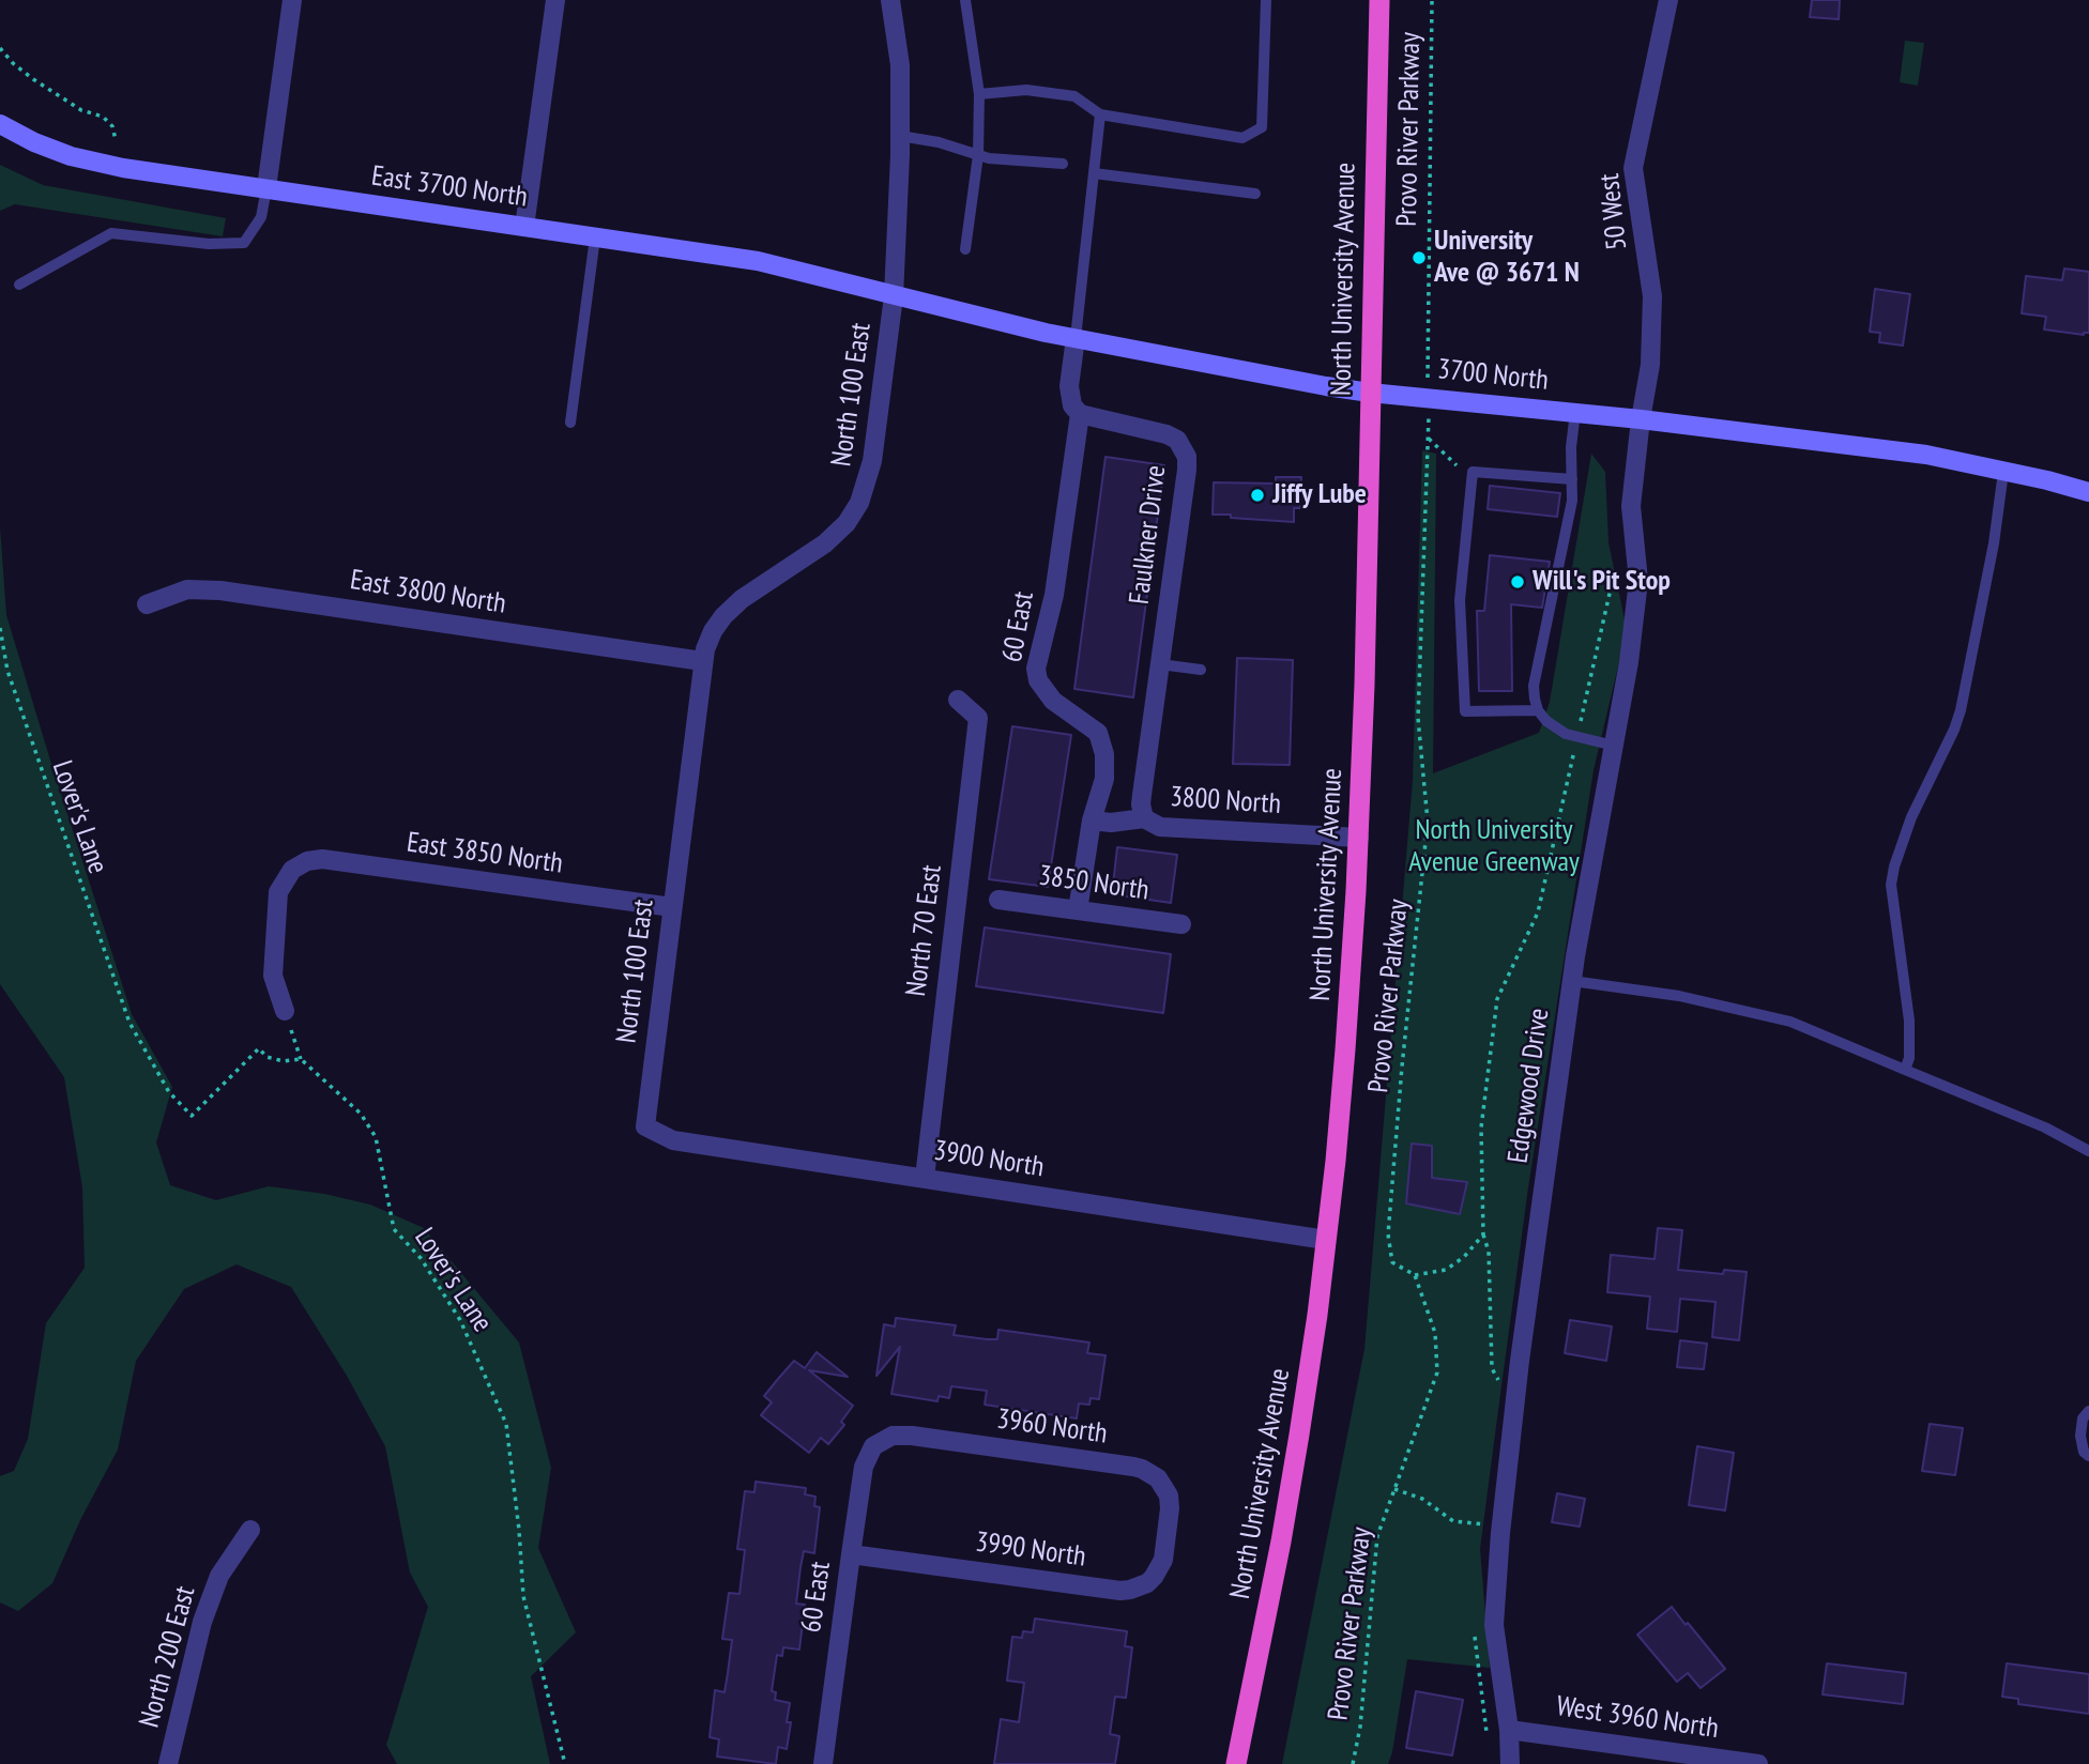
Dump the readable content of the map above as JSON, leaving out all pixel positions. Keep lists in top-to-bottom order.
{
  "streets": {
    "highway": ["North University Avenue"],
    "main road": ["East 3700 North", "3700 North"],
    "street": [
      "50 West",
      "North 100 East",
      "Faulkner Drive",
      "East 3800 North",
      "60 East",
      "3800 North",
      "East 3850 North",
      "3850 North",
      "North 70 East",
      "Edgewood Drive",
      "3900 North",
      "3960 North",
      "3990 North",
      "North 200 East",
      "West 3960 North"
    ],
    "path": ["Provo River Parkway", "Lover's Lane"]
  },
  "crossings": [
    ["Provo River Parkway", "3700 North"],
    ["East 3700 North", "3700 North"],
    ["East 3700 North", "North 100 East"],
    ["50 West", "3700 North"],
    ["50 West", "Edgewood Drive"],
    ["North University Avenue", "3700 North"],
    ["North University Avenue", "3800 North"],
    ["North University Avenue", "3900 North"],
    ["3700 North", "North 100 East"],
    ["3700 North", "Edgewood Drive"],
    ["North 100 East", "East 3800 North"],
    ["North 100 East", "East 3850 North"],
    ["North 100 East", "3900 North"],
    ["Faulkner Drive", "60 East"],
    ["Faulkner Drive", "3800 North"],
    ["60 East", "3800 North"],
    ["60 East", "3850 North"],
    ["60 East", "3960 North"],
    ["60 East", "3990 North"],
    ["North 70 East", "3900 North"],
    ["Edgewood Drive", "West 3960 North"],
    ["3960 North", "3990 North"]
  ],
  "parks": ["North University Avenue Greenway"],
  "places": ["University Ave @ 3671 N", "Jiffy Lube", "Will's Pit Stop"]
}
